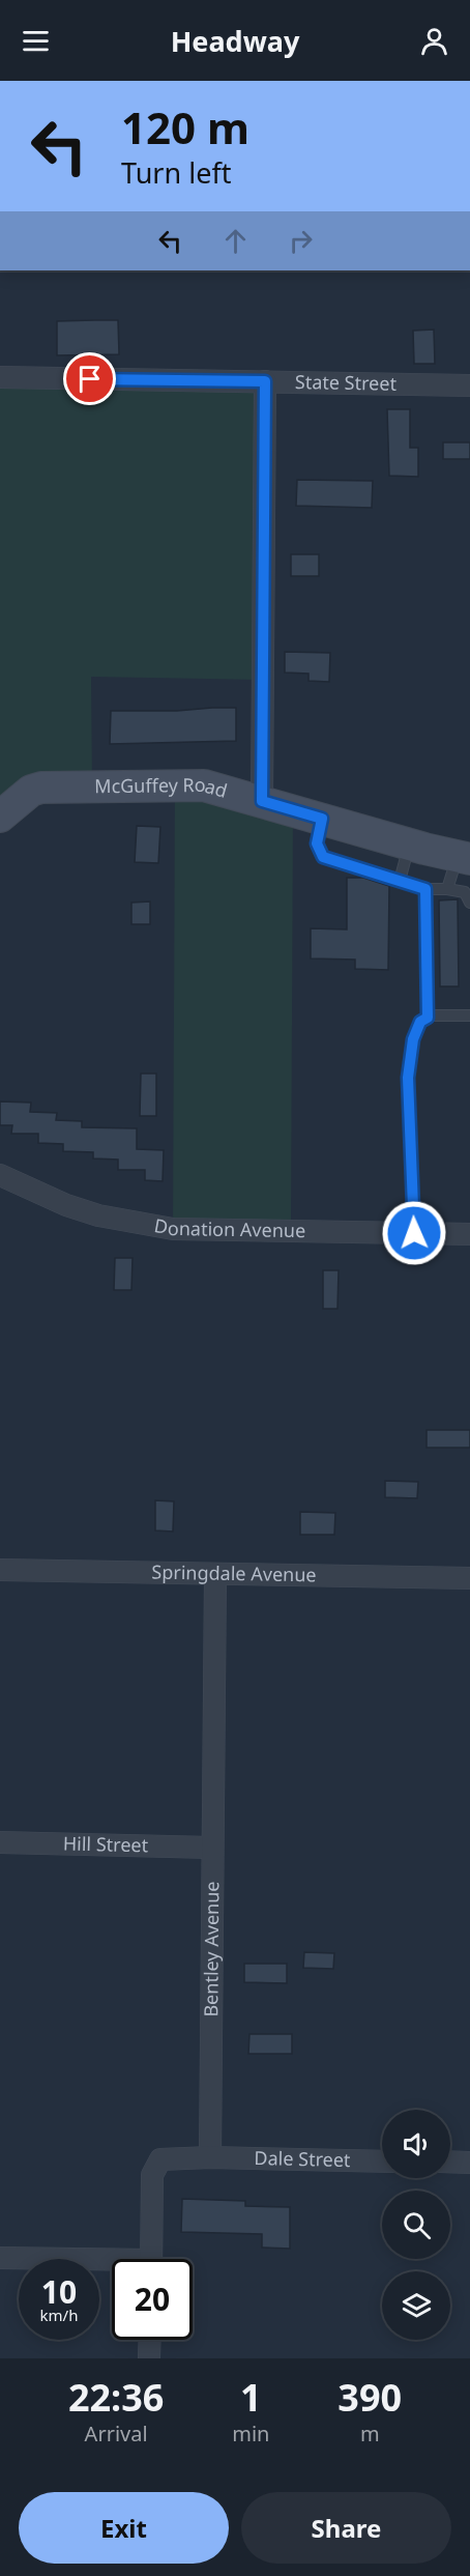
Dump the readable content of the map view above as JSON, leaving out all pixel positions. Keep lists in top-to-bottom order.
{
  "streets": {
    "street": [
      "State Street",
      "McGuffey Road",
      "Donation Avenue",
      "Springdale Avenue",
      "Hill Street",
      "Bentley Avenue",
      "Dale Street"
    ]
  },
  "crossings": [
    ["Springdale Avenue", "Bentley Avenue"],
    ["Hill Street", "Bentley Avenue"],
    ["Bentley Avenue", "Dale Street"]
  ],
  "page": {
    "header": "Headway",
    "turn": ["120 m", "Turn left"],
    "speed": "10 km/h",
    "limit": "20",
    "eta": [
      "22:36",
      "Arrival",
      "1",
      "min",
      "390",
      "m"
    ],
    "buttons": ["Exit", "Share"]
  }
}
